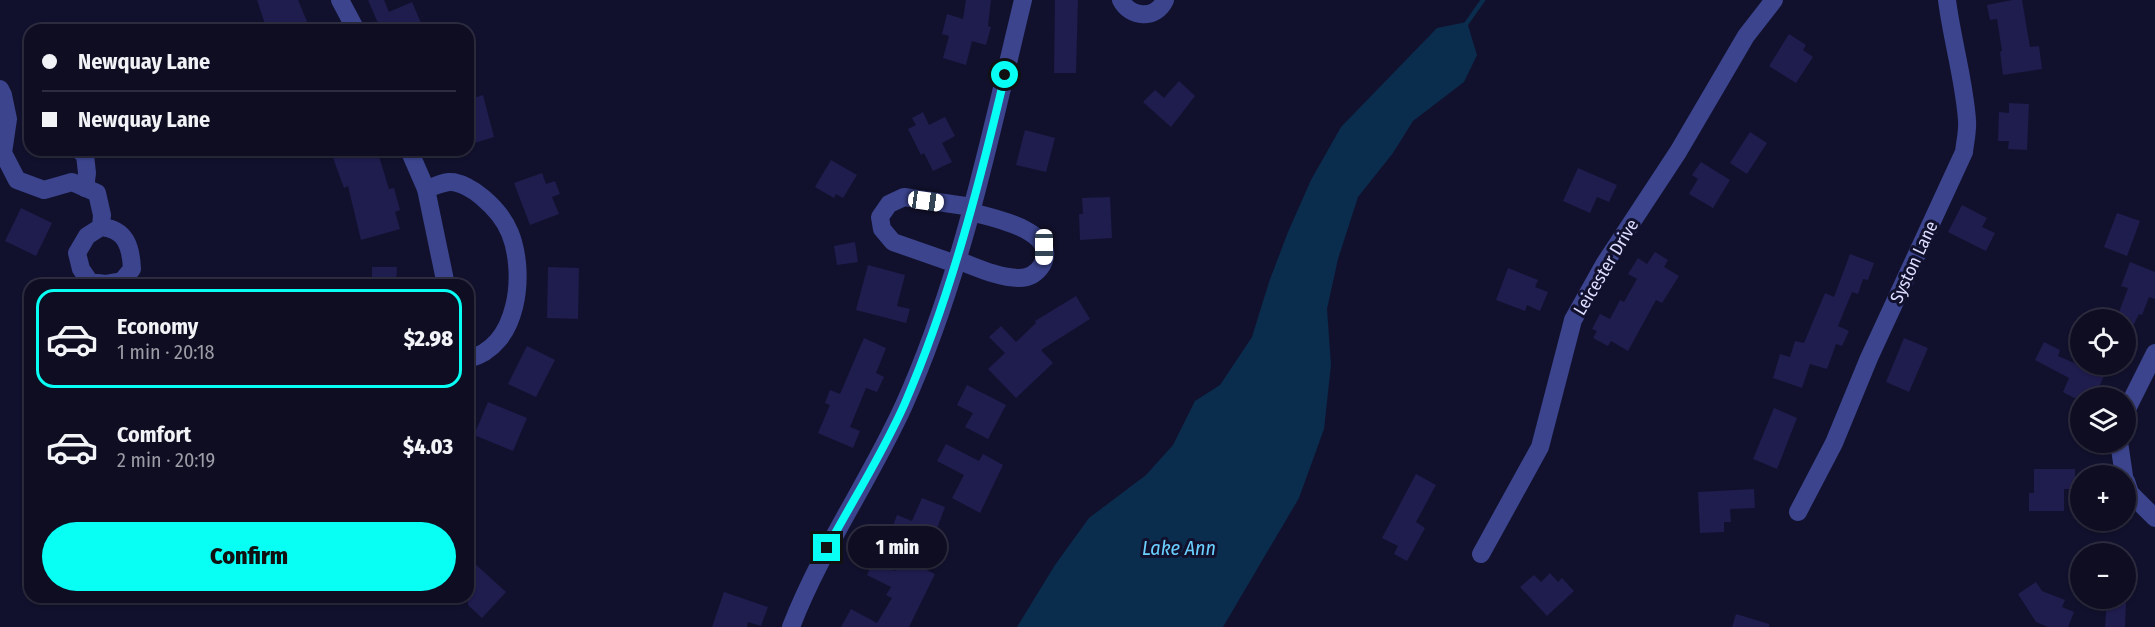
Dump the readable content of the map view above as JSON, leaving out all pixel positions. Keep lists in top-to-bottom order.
{
  "streets": {
    "street": ["Syston Lane", "Leicester Drive"]
  },
  "water": ["Lake Ann"],
  "page": {
    "banner": ["Newquay Lane", "Newquay Lane"],
    "list": [
      {
        "name": "Economy",
        "note": "1 min · 20:18",
        "value": "$2.98"
      },
      {
        "name": "Comfort",
        "note": "2 min · 20:19",
        "value": "$4.03"
      }
    ],
    "map_buttons": ["+", "−"],
    "buttons": "Confirm",
    "bubble": "1 min"
  }
}
